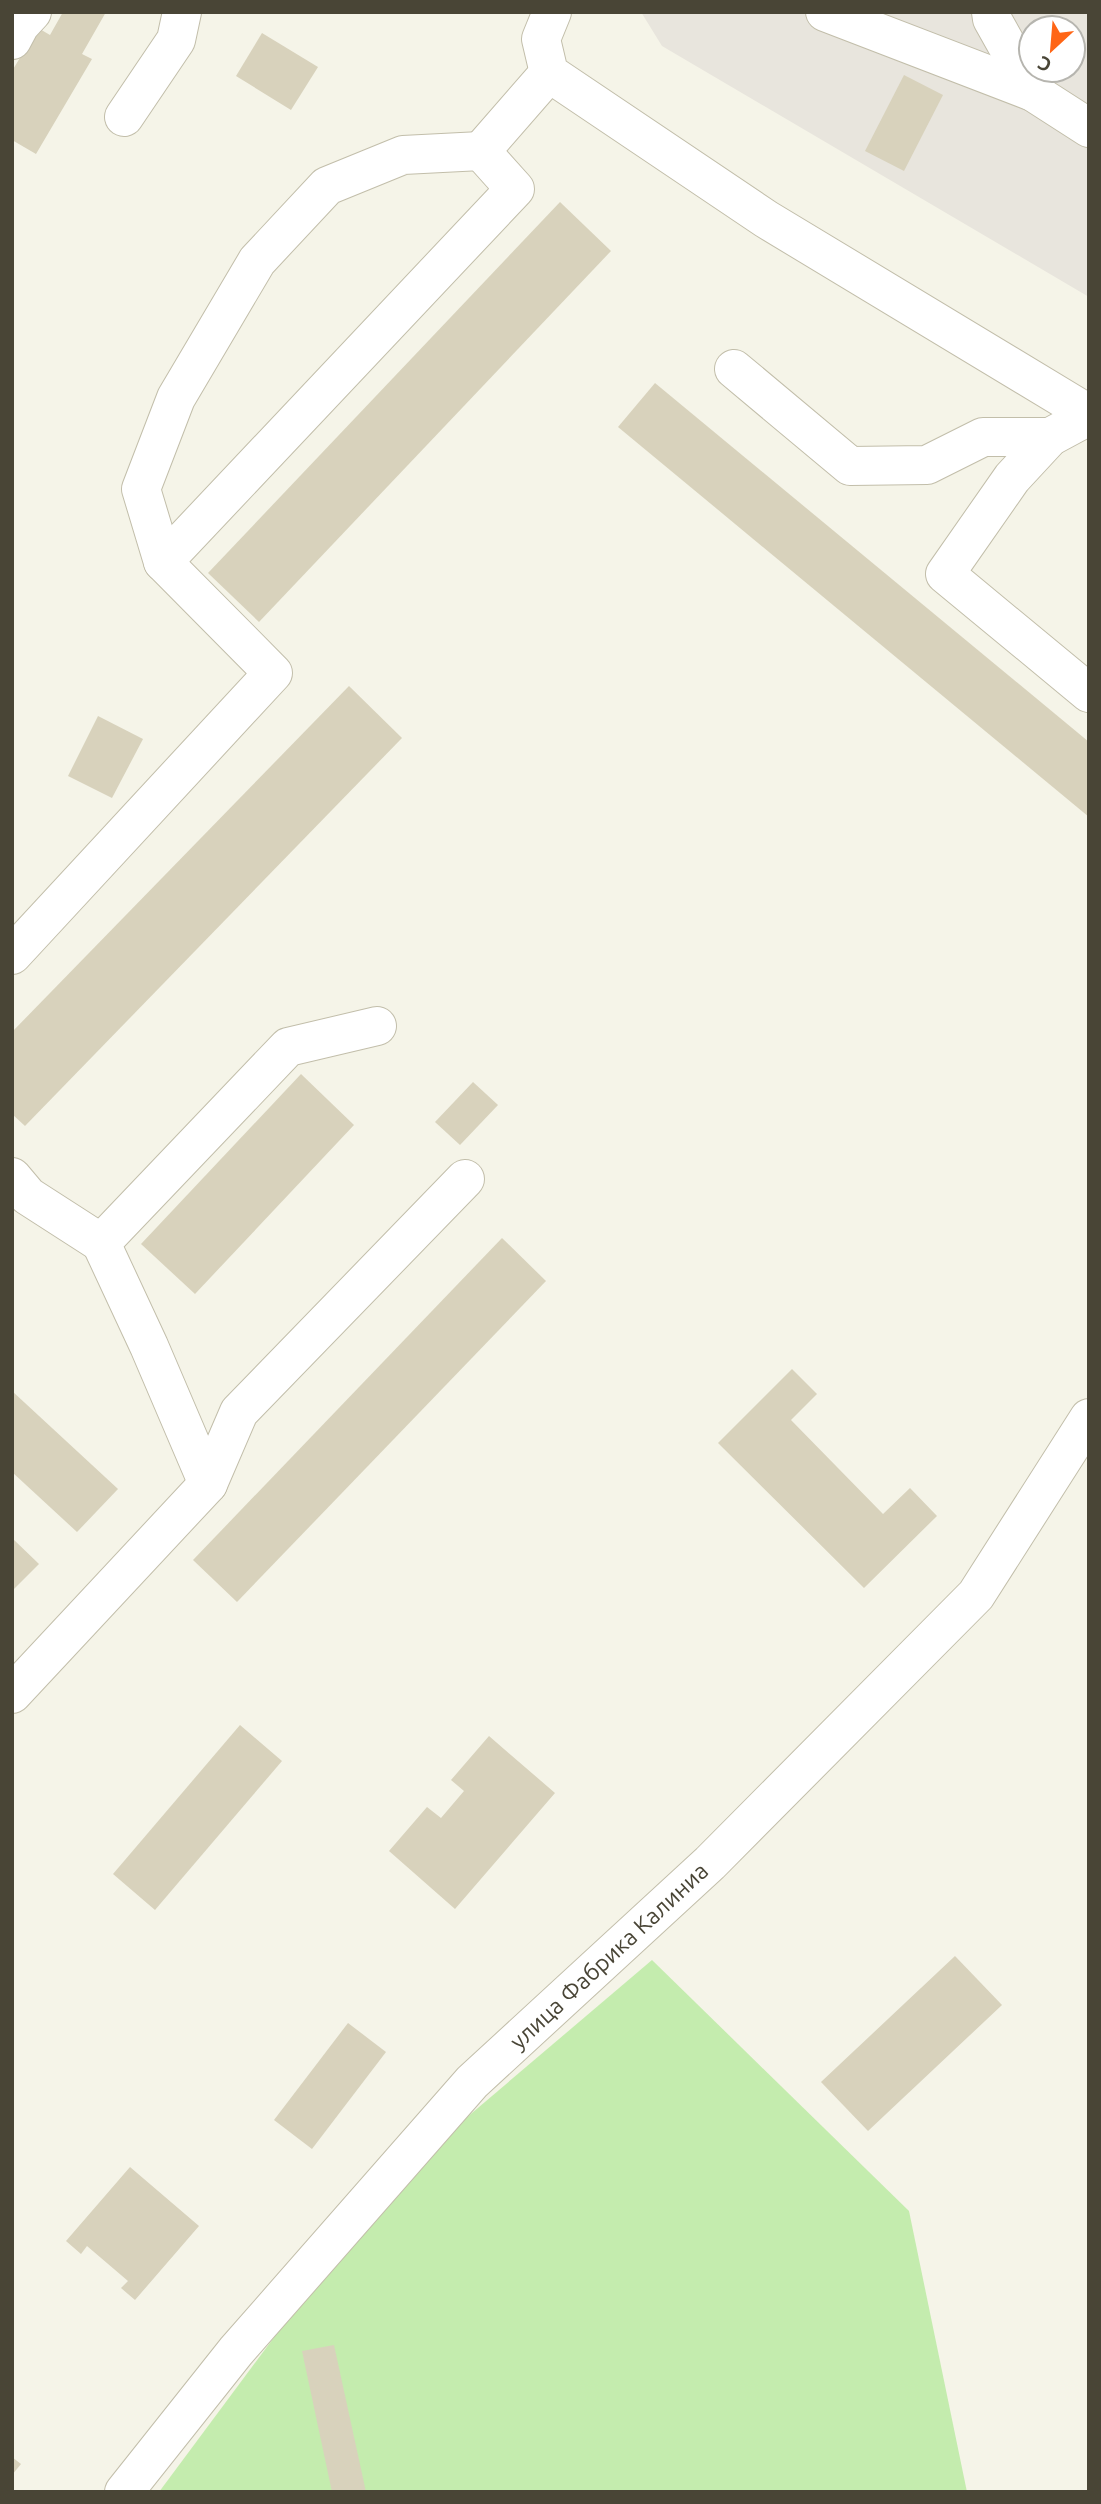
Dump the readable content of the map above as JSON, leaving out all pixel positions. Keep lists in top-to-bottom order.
{
  "streets": {
    "street": ["улица Фабрика Калиниа"]
  },
  "north": "bottom left"
}
